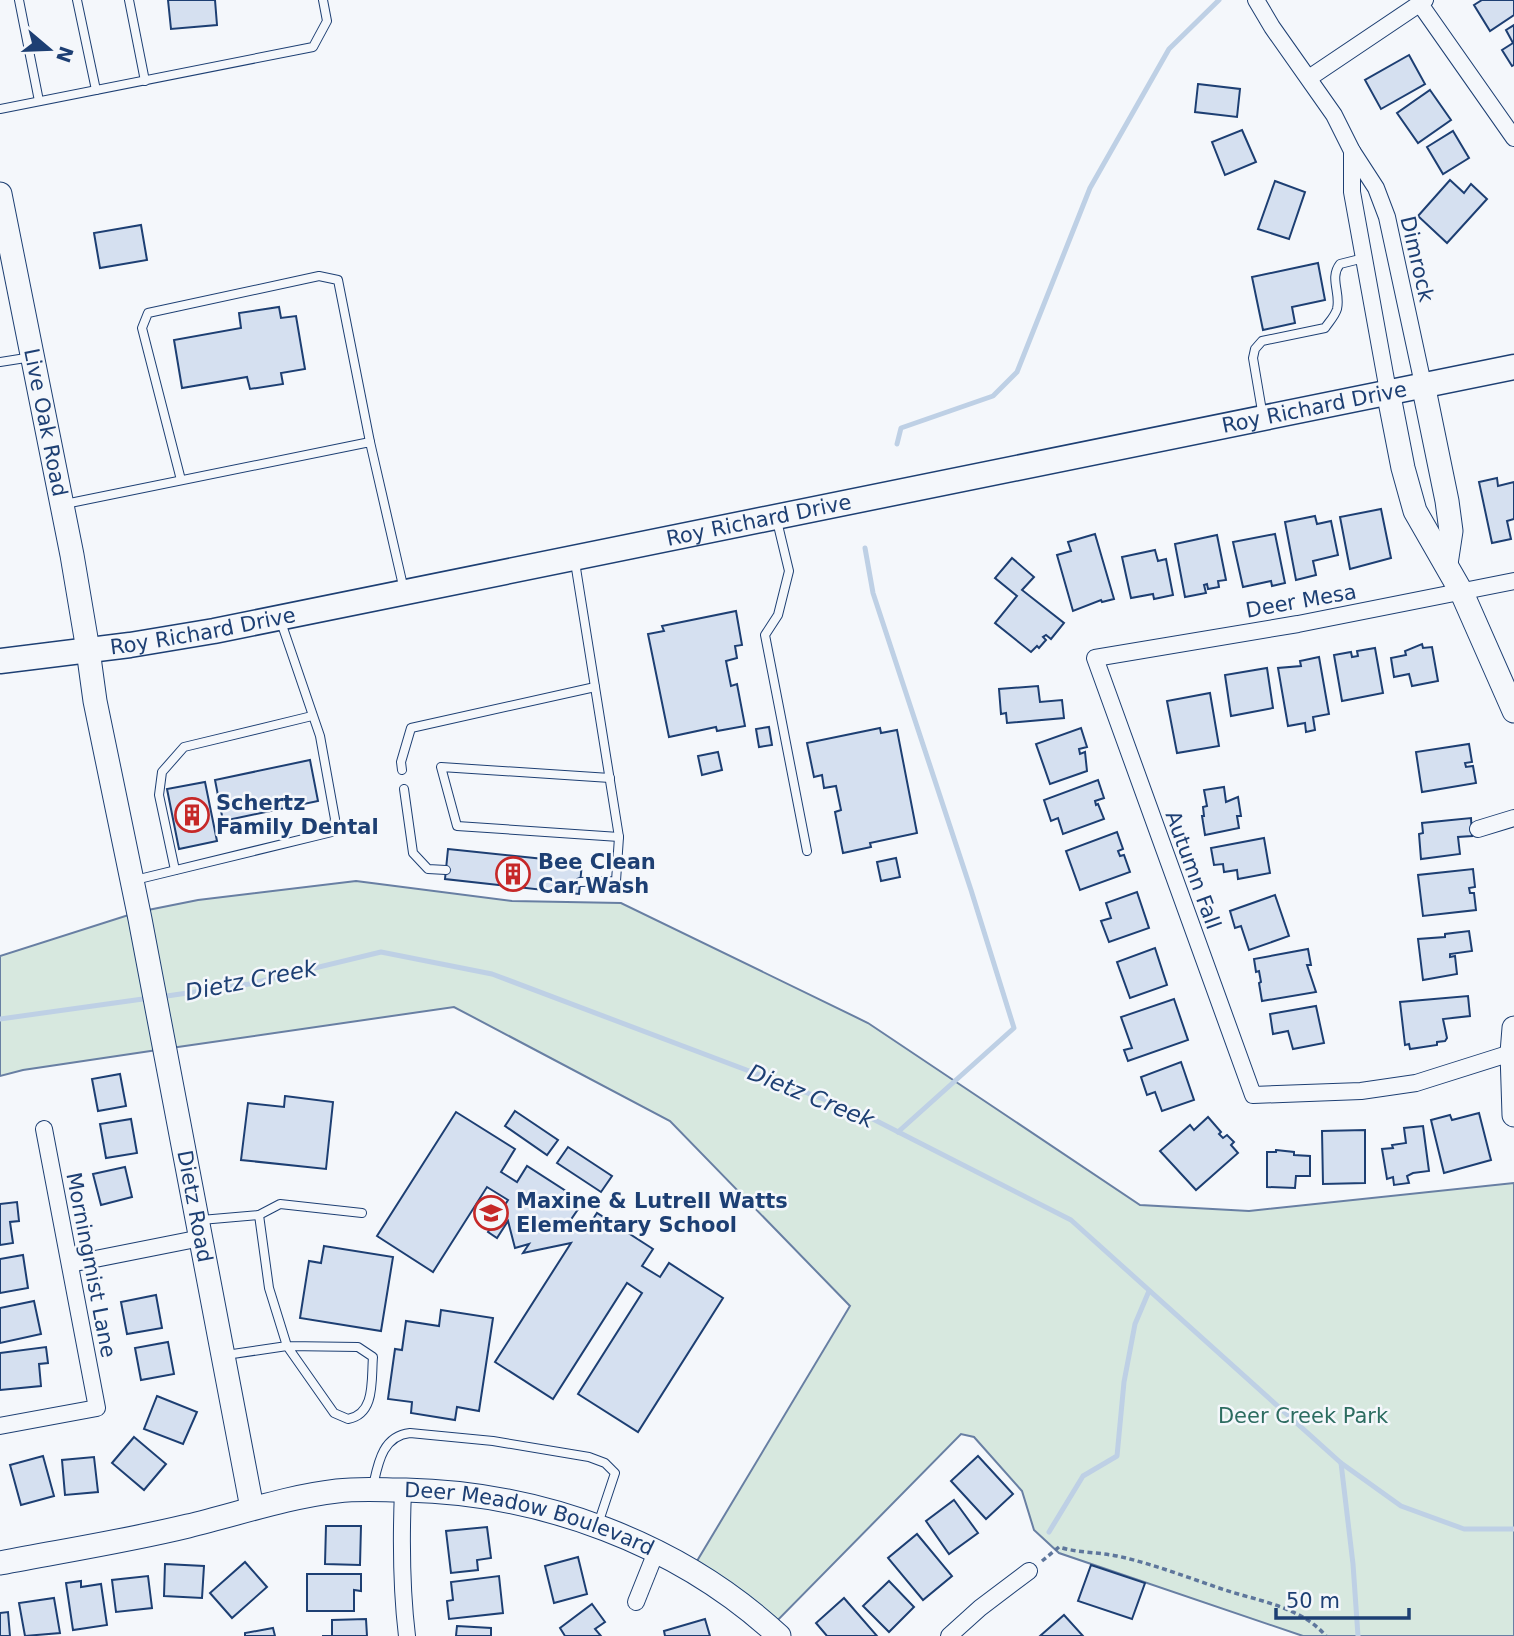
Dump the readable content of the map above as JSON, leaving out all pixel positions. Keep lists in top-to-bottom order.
{
  "streets": {
    "main road": ["Roy Richard Drive"],
    "street": [
      "Dimrock",
      "Live Oak Road",
      "Deer Mesa",
      "Autumn Fall",
      "Dietz Road",
      "Morningmist Lane",
      "Deer Meadow Boulevard"
    ]
  },
  "crossings": [
    ["Dimrock", "Roy Richard Drive"],
    ["Roy Richard Drive", "Live Oak Road"],
    ["Roy Richard Drive", "Dietz Road"],
    ["Live Oak Road", "Dietz Road"],
    ["Deer Mesa", "Autumn Fall"],
    ["Dietz Road", "Deer Meadow Boulevard"]
  ],
  "water": ["Dietz Creek"],
  "parks": ["Deer Creek Park"],
  "places": {
    "building": ["Schertz Family Dental", "Bee Clean Car Wash"],
    "school or university": ["Maxine & Lutrell Watts Elementary School"]
  },
  "scale_bar": "50 m",
  "north": "right"
}
